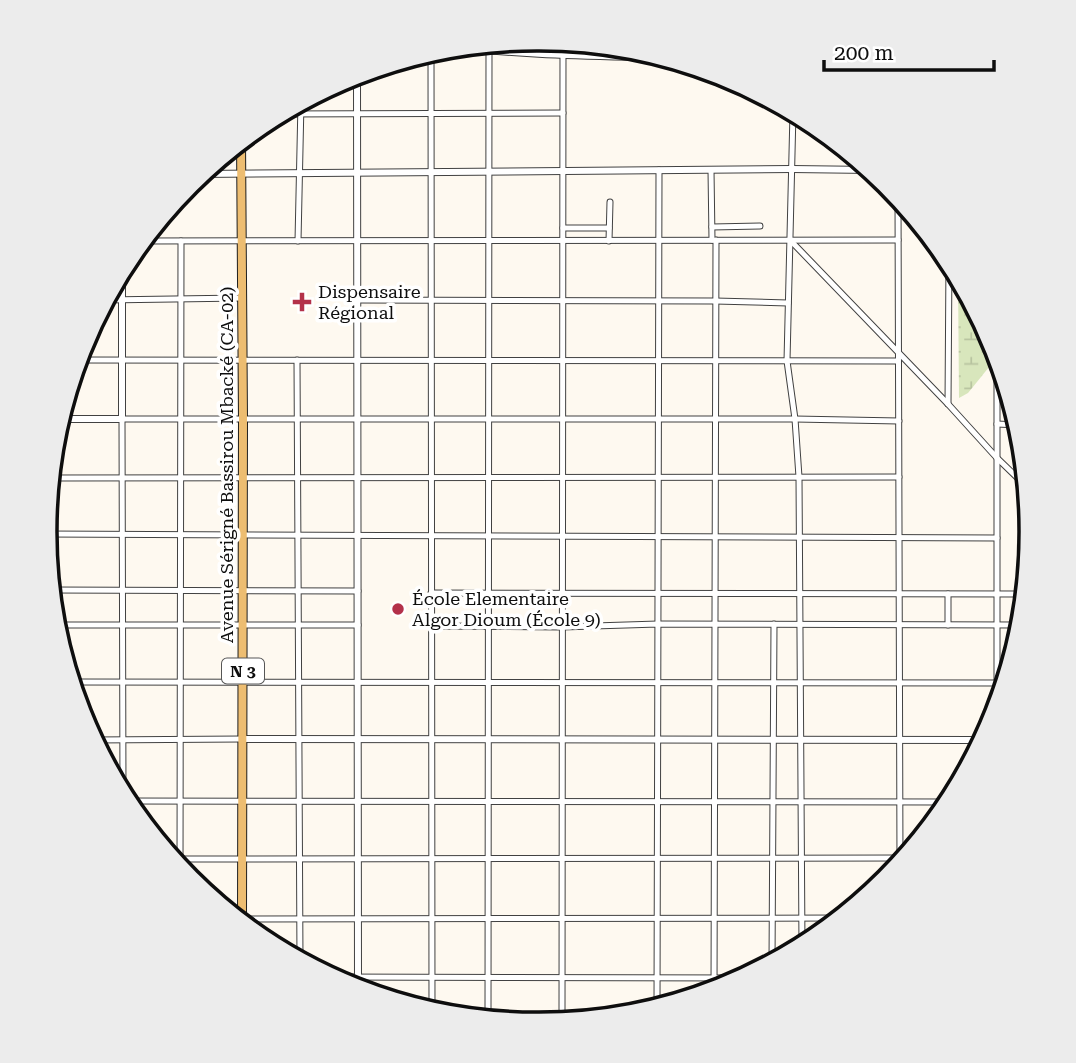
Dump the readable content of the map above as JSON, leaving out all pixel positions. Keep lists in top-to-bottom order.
{
  "streets": {
    "main road": ["Avenue Sérigné Bassirou Mbacké (CA-02)", "N 3"]
  },
  "crossings": [
    ["Avenue Sérigné Bassirou Mbacké (CA-02)", "N 3"]
  ],
  "places": {
    "health": ["Dispensaire Régional"],
    "other": ["École Elementaire Algor Dioum (École 9)"]
  },
  "scale_bar": "200 m"
}
